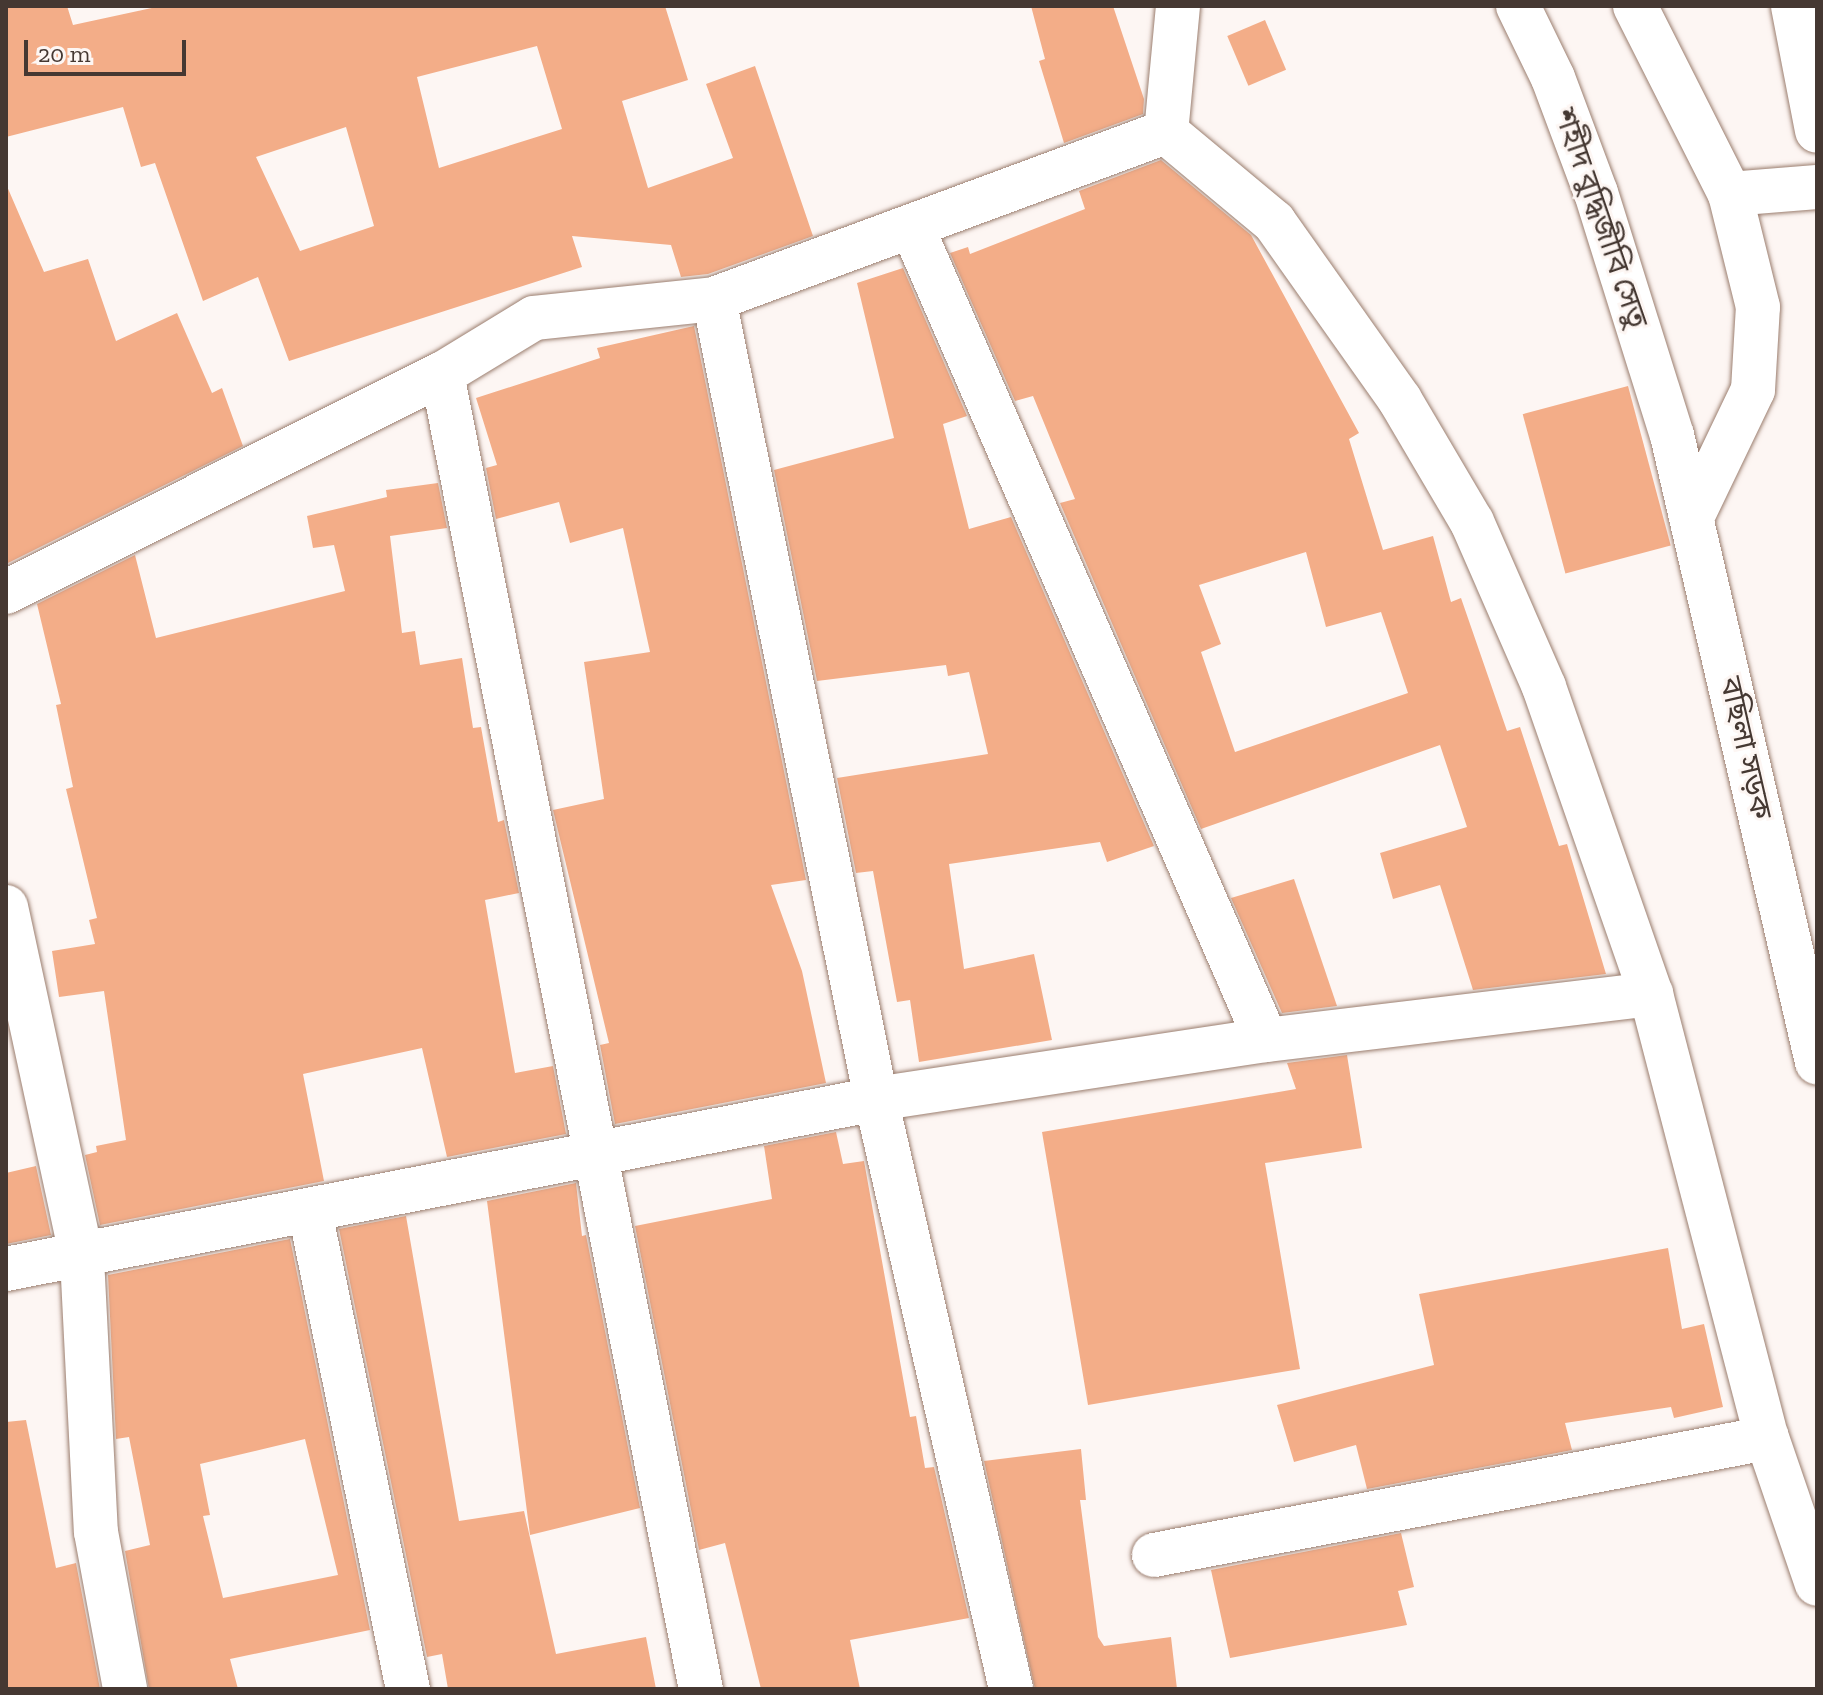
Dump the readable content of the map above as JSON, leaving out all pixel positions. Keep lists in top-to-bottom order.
{
  "streets": {
    "street": ["শহীদ বুদ্ধিজীবি সেতু", "বছিলা সড়ক"]
  },
  "crossings": [
    ["শহীদ বুদ্ধিজীবি সেতু", "বছিলা সড়ক"]
  ],
  "scale_bar": "20 m"
}
